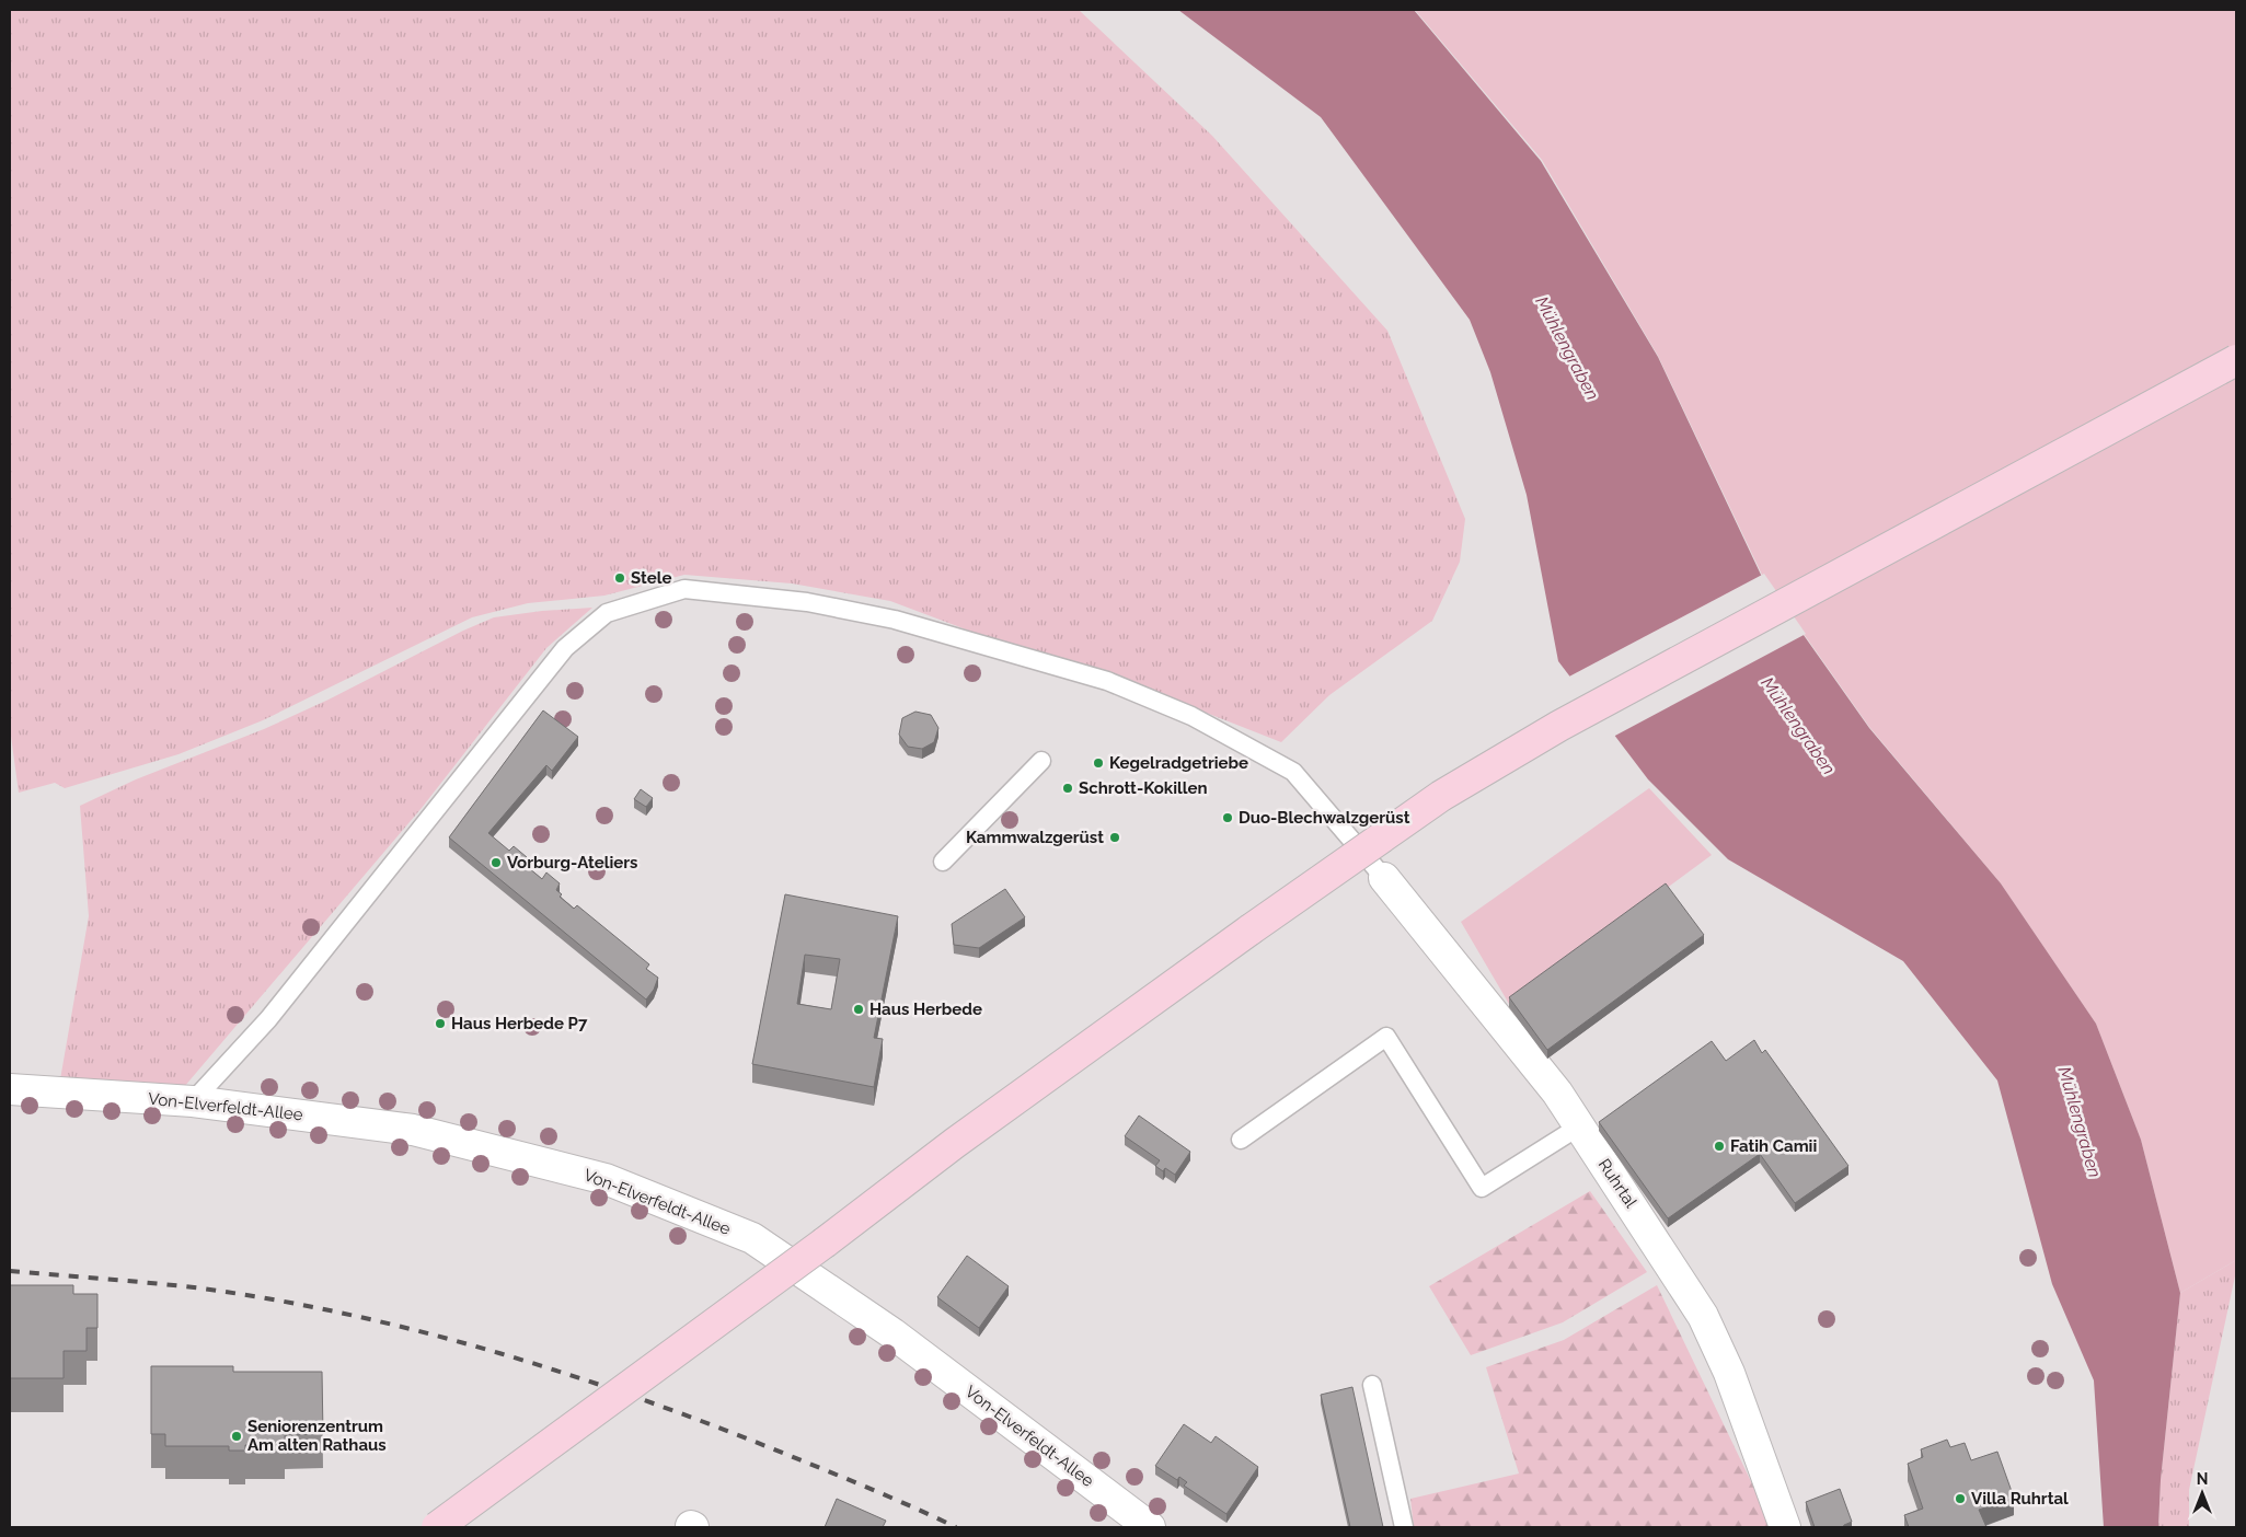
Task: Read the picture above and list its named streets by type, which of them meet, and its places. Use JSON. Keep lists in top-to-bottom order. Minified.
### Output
{"streets":{"street":["Von-Elverfeldt-Allee","Ruhrtal"]},"water":["Mühlengraben"],"places":["Stele","Kegelradgetriebe","Schrott-Kokillen","Duo-Blechwalzgerüst","Kammwalzgerüst","Vorburg-Ateliers","Haus Herbede","Haus Herbede P7","Fatih Camii","Seniorenzentrum Am alten Rathaus","Villa Ruhrtal"],"north":"top"}
